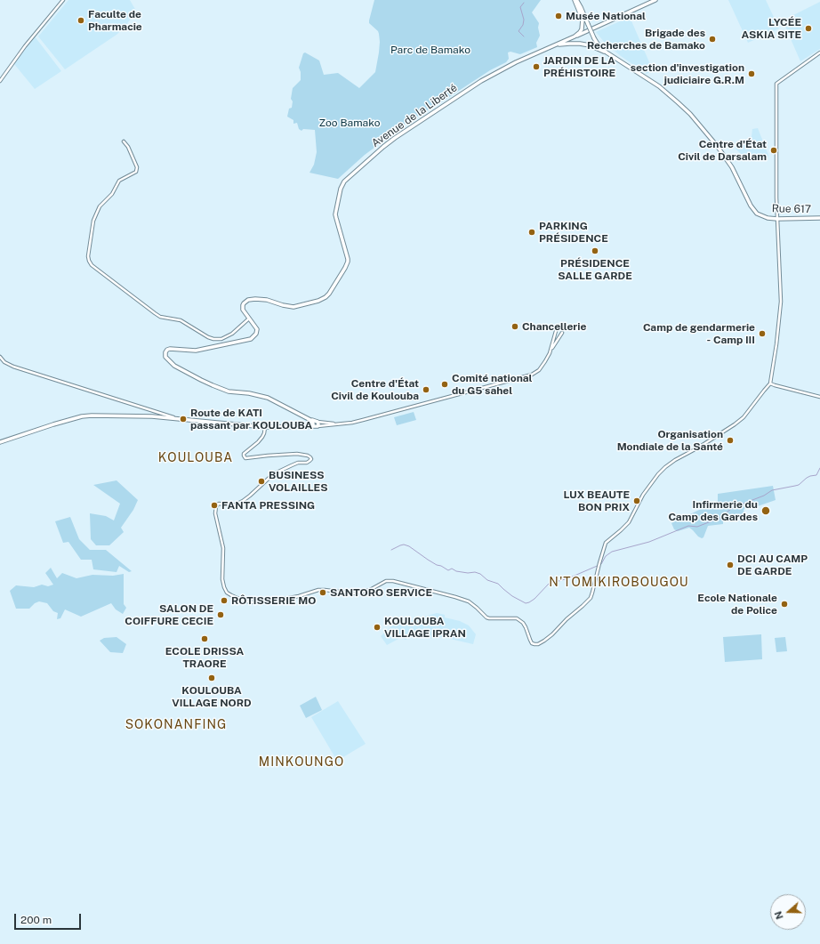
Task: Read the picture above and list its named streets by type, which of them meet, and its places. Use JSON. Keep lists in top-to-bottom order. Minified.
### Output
{"streets":{"main road":["Avenue de la Liberté","Rue 617"]},"districts":["KOULOUBA","N'TOMIKIROBOUGOU","SOKONANFING","MINKOUNGO"],"parks":["Parc de Bamako","Zoo Bamako"],"places":["Musée National","Faculte de Pharmacie","LYCÉE ASKIA SITE","Brigade des Recherches de Bamako","JARDIN DE LA PRÉHISTOIRE","section d'investigation judiciaire G.R.M","Centre d'État Civil de Darsalam","PARKING PRÉSIDENCE","PRÉSIDENCE SALLE GARDE","Chancellerie","Camp de gendarmerie - Camp III","Comité national du G5 sahel","Centre d'État Civil de Koulouba","Route de KATI passant par KOULOUBA","Organisation Mondiale de la Santé","BUSINESS VOLAILLES","LUX BEAUTE BON PRIX","FANTA PRESSING","Infirmerie du Camp des Gardes","DCI AU CAMP DE GARDE","SANTORO SERVICE","RÔTISSERIE MO","Ecole Nationale de Police","SALON DE COIFFURE CECIE","KOULOUBA VILLAGE IPRAN","ECOLE DRISSA TRAORE","KOULOUBA VILLAGE NORD"],"scale_bar":"200 m","north":"left"}
